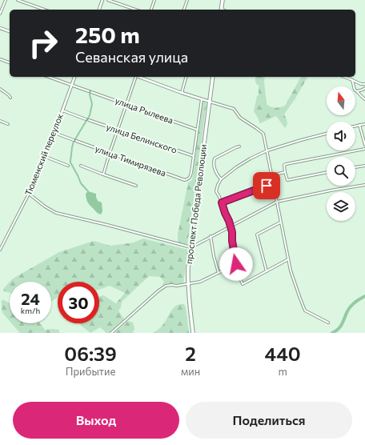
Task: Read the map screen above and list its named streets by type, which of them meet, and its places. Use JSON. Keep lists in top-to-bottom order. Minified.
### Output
{"streets":{"main road":["проспект Победа Революции"],"street":["улица Рылеева","улица Белинского","Тюменский переулок","улица Тимирязева"]},"crossings":[["улица Белинского","улица Тимирязева"]],"north":"top","page":{"turn":["250 m","Севанская улица"],"speed":"24 km/h","limit":"30","eta":["06:39","Прибытие","2","мин","440","m"],"buttons":["Выход","Поделиться"]}}
